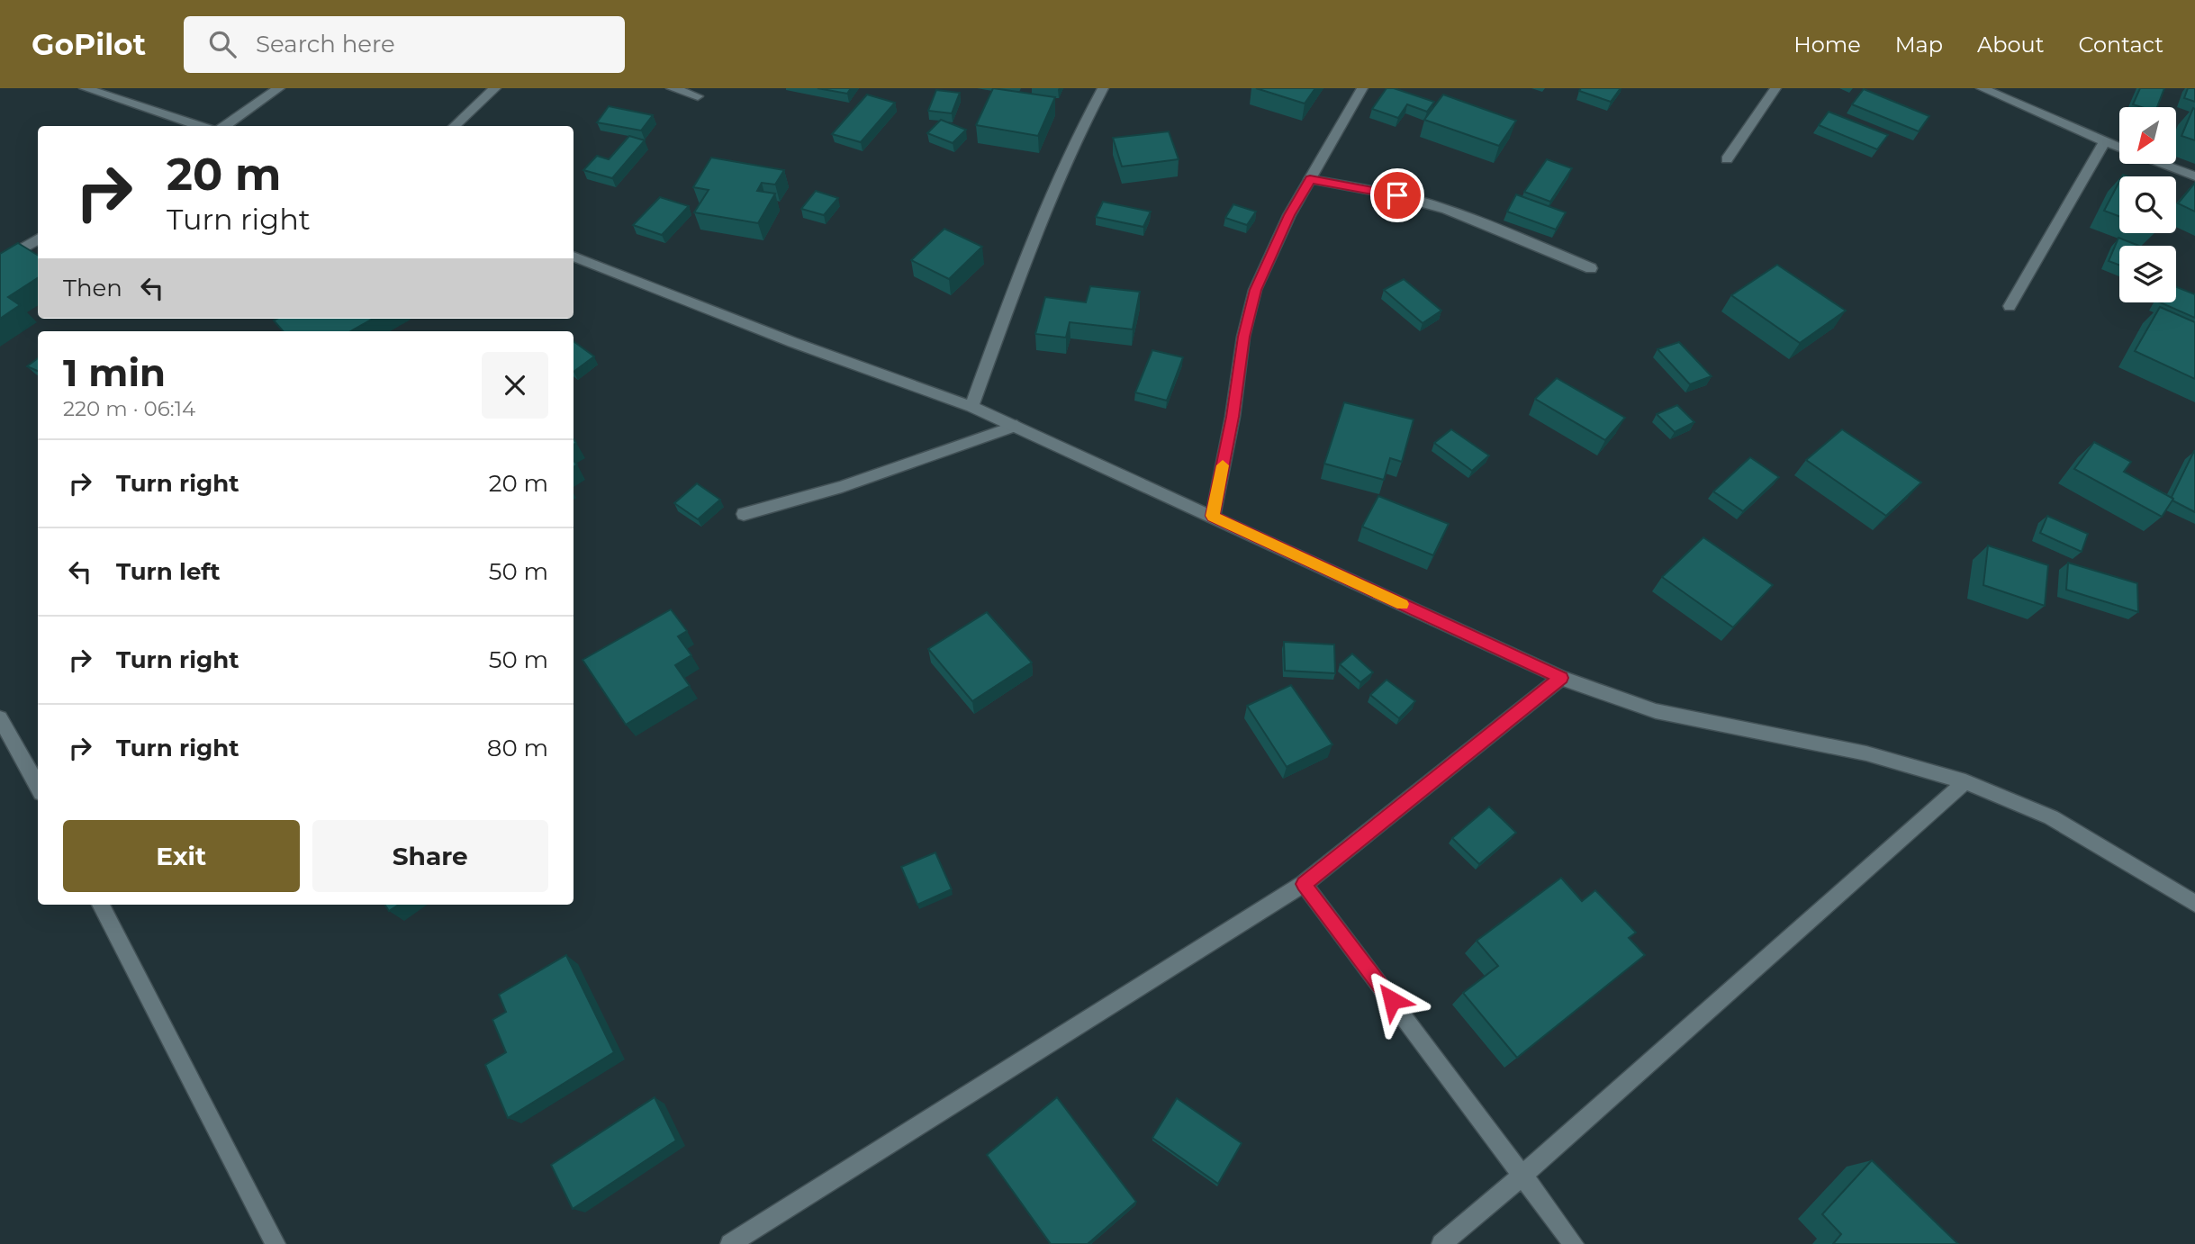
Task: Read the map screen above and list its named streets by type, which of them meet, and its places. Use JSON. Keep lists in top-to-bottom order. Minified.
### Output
{"north":"bottom left","page":{"header":"GoPilot","search":"Search here","nav":["Home","Map","About","Contact"],"turn":["20 m","Turn right"],"then":"Then","heading":["1 min","220 m · 06:14"],"list":[{"name":"Turn right","value":"20 m"},{"name":"Turn left","value":"50 m"},{"name":"Turn right","value":"50 m"},{"name":"Turn right","value":"80 m"}],"buttons":["Exit","Share"]}}
